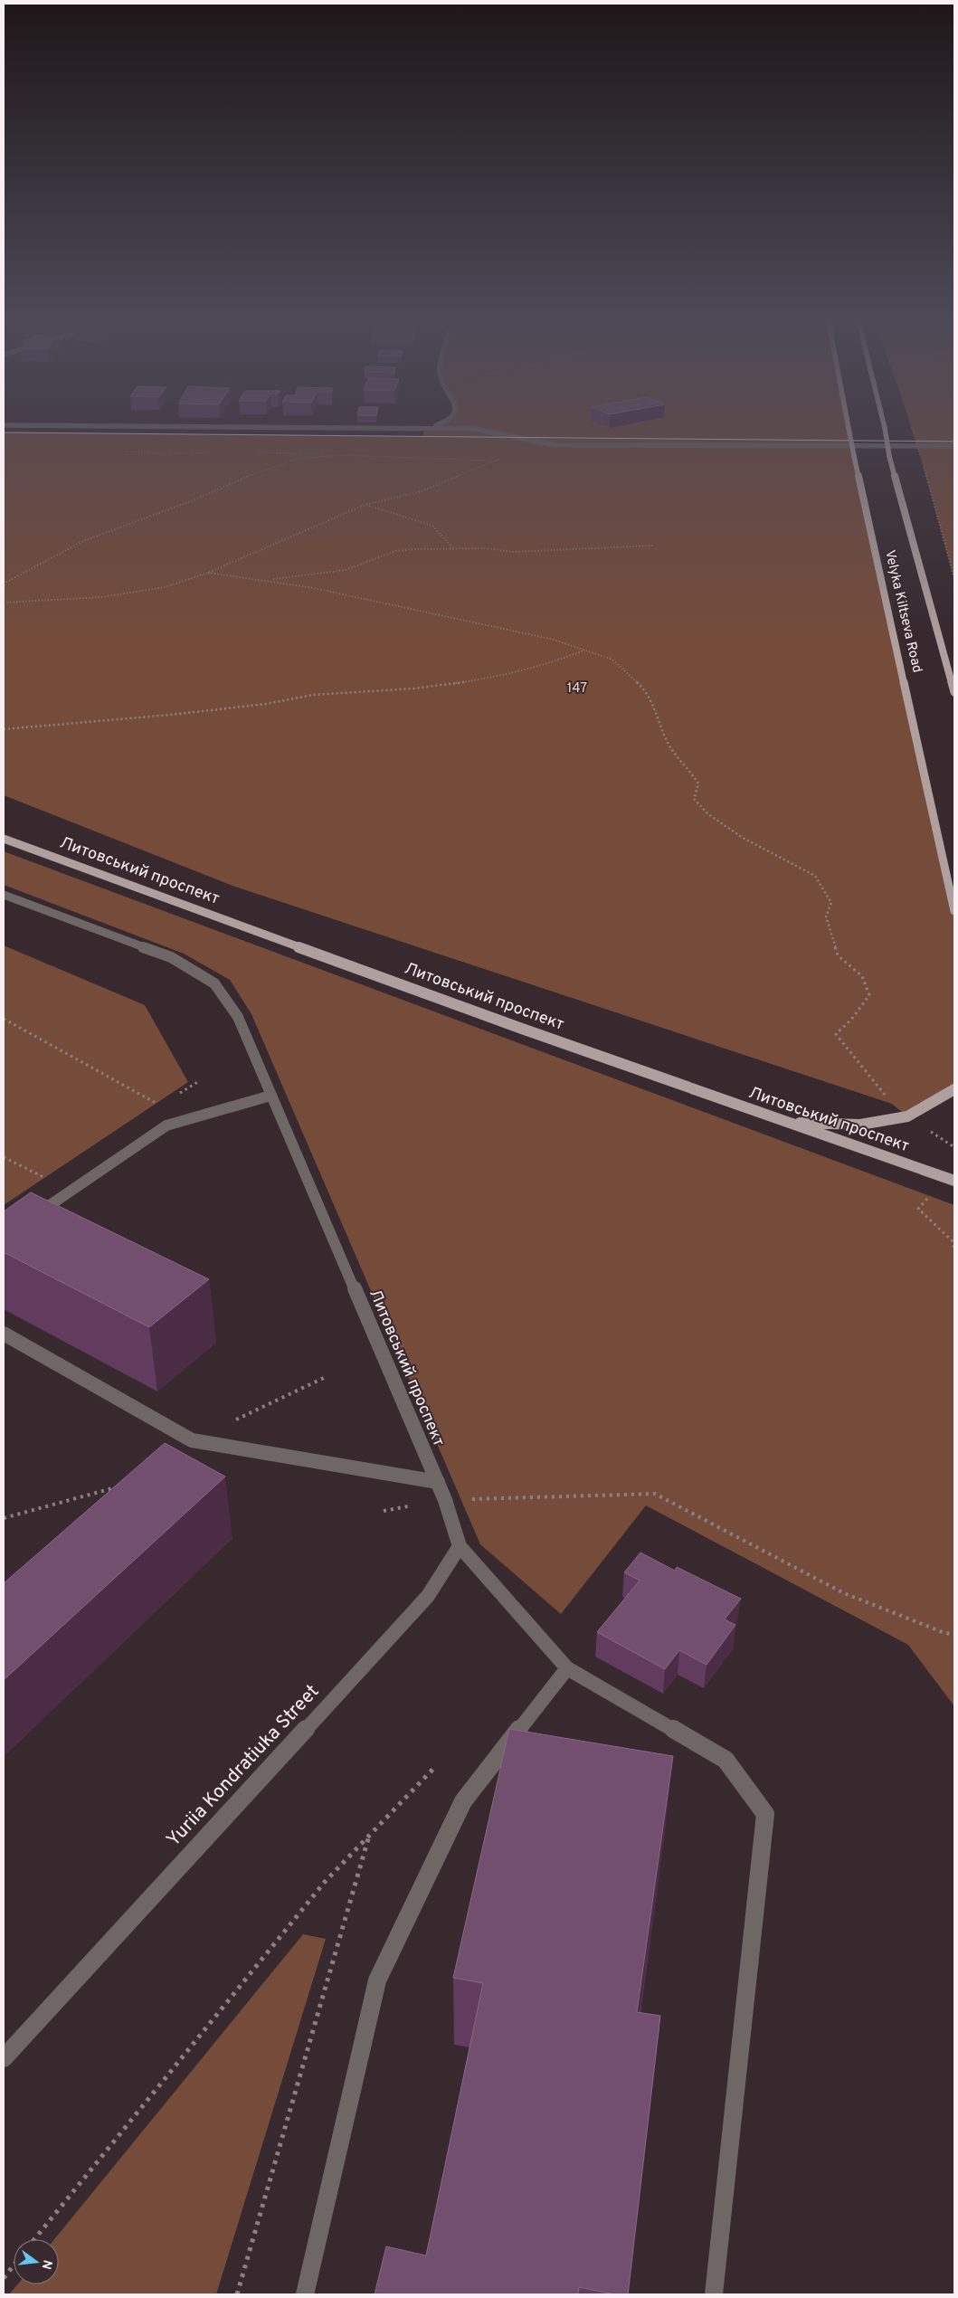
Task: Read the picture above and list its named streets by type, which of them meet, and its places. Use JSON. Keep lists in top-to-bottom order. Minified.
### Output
{"streets":{"main road":["Velyka Kiltseva Road","Литовський проспект"],"street":["Yuriia Kondratiuka Street"]},"parks":["147"],"north":"right"}
